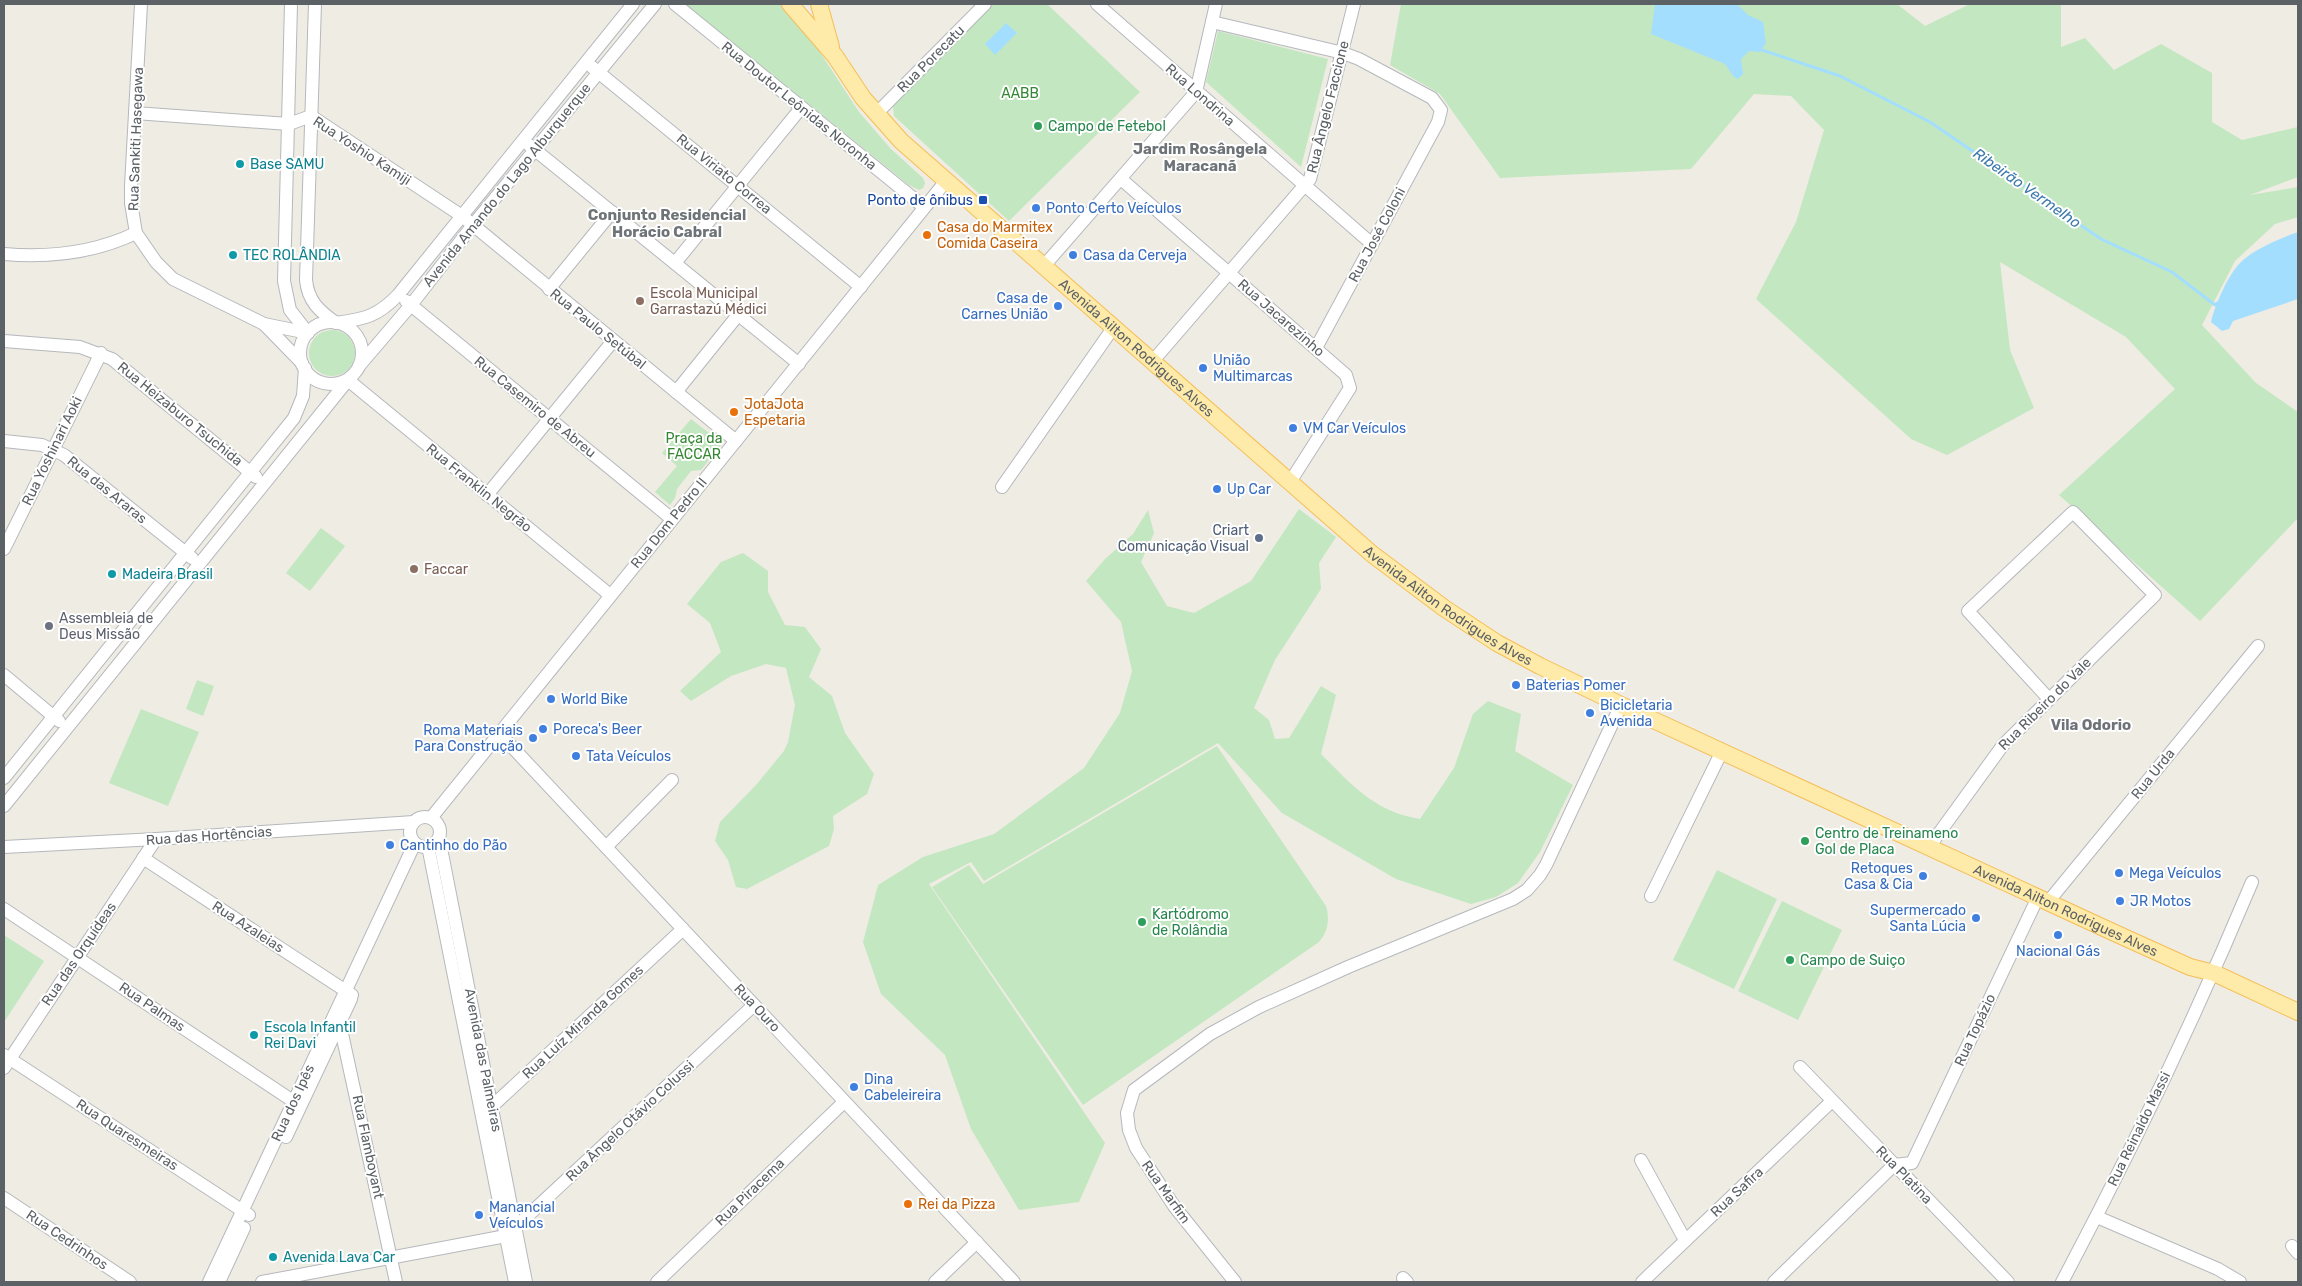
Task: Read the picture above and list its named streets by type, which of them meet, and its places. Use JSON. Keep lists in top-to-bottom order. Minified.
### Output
{"streets":{"main road":["Avenida Ailton Rodrigues Alves"],"street":["Rua Porecatu","Rua Londrina","Rua Doutor Leônidas Noronha","Rua Ângelo Faccione","Rua Sankiti Hasegawa","Rua Yoshio Kamiji","Rua Viriato Correa","Avenida Amando do Lago Alburquerque","Rua José Coloni","Rua Jacarezinho","Rua Paulo Setúbal","Rua Casemiro de Abreu","Rua Heizaburo Tsuchida","Rua Yoshinari Aoki","Rua Franklin Negrão","Rua das Araras","Rua Dom Pedro II","Rua Ribeiro do Vale","Rua Urda","Rua das Hortências","Rua Azaleias","Rua das Orquídeas","Rua Palmas","Rua Ouro","Rua Luíz Miranda Gomes","Rua Topázio","Avenida das Palmeiras","Rua dos Ipês","Rua Ângelo Otávio Colussi","Rua Reinaldo Massi","Rua Quaresmeiras","Rua Flamboyant","Rua Platina","Rua Piracema","Rua Marfim","Rua Safira","Rua Cedrinhos"]},"crossings":[["Rua Porecatu","Avenida Ailton Rodrigues Alves"],["Rua Londrina","Rua Ângelo Faccione"],["Rua Londrina","Rua José Coloni"],["Rua Doutor Leônidas Noronha","Rua Dom Pedro II"],["Rua Ângelo Faccione","Rua José Coloni"],["Rua Ângelo Faccione","Rua Jacarezinho"],["Rua Ângelo Faccione","Avenida Ailton Rodrigues Alves"],["Rua Sankiti Hasegawa","Rua Yoshio Kamiji"],["Rua Sankiti Hasegawa","Avenida Amando do Lago Alburquerque"],["Rua Sankiti Hasegawa","Rua Franklin Negrão"],["Rua Yoshio Kamiji","Avenida Amando do Lago Alburquerque"],["Rua Yoshio Kamiji","Rua Paulo Setúbal"],["Rua Viriato Correa","Avenida Amando do Lago Alburquerque"],["Rua Viriato Correa","Rua Dom Pedro II"],["Avenida Amando do Lago Alburquerque","Rua Paulo Setúbal"],["Avenida Amando do Lago Alburquerque","Rua Casemiro de Abreu"],["Avenida Amando do Lago Alburquerque","Rua Franklin Negrão"],["Rua José Coloni","Rua Jacarezinho"],["Rua Jacarezinho","Avenida Ailton Rodrigues Alves"],["Rua Paulo Setúbal","Rua Dom Pedro II"],["Avenida Ailton Rodrigues Alves","Rua Dom Pedro II"],["Avenida Ailton Rodrigues Alves","Rua Ribeiro do Vale"],["Avenida Ailton Rodrigues Alves","Rua Urda"],["Avenida Ailton Rodrigues Alves","Rua Topázio"],["Avenida Ailton Rodrigues Alves","Rua Reinaldo Massi"],["Avenida Ailton Rodrigues Alves","Rua Marfim"],["Rua Casemiro de Abreu","Rua Dom Pedro II"],["Rua Heizaburo Tsuchida","Rua Yoshinari Aoki"],["Rua Yoshinari Aoki","Rua das Araras"],["Rua Franklin Negrão","Rua Dom Pedro II"],["Rua Dom Pedro II","Rua das Hortências"],["Rua Dom Pedro II","Rua Ouro"],["Rua Dom Pedro II","Avenida das Palmeiras"],["Rua Dom Pedro II","Rua dos Ipês"],["Rua Urda","Rua Topázio"],["Rua das Hortências","Rua das Orquídeas"],["Rua das Hortências","Avenida das Palmeiras"],["Rua das Hortências","Rua dos Ipês"],["Rua Azaleias","Rua das Orquídeas"],["Rua Azaleias","Rua dos Ipês"],["Rua das Orquídeas","Rua Palmas"],["Rua das Orquídeas","Rua Quaresmeiras"],["Rua Palmas","Rua dos Ipês"],["Rua Ouro","Rua Luíz Miranda Gomes"],["Rua Ouro","Rua Ângelo Otávio Colussi"],["Rua Ouro","Rua Piracema"],["Rua Luíz Miranda Gomes","Avenida das Palmeiras"],["Rua Topázio","Rua Platina"],["Avenida das Palmeiras","Rua dos Ipês"],["Avenida das Palmeiras","Rua Ângelo Otávio Colussi"],["Rua dos Ipês","Rua Quaresmeiras"],["Rua dos Ipês","Rua Flamboyant"],["Rua Platina","Rua Safira"]],"districts":["Jardim Rosângela Maracanã","Conjunto Residencial Horácio Cabral","Vila Odorio"],"water":["Ribeirão Vermelho"],"parks":["AABB","Praça da FACCAR"],"places":{"other":["Campo de Fetebol","Base SAMU","Ponto Certo Veículos","Casa do Marmitex Comida Caseira","TEC ROLÂNDIA","Casa da Cerveja","Escola Municipal Garrastazú Médici","Casa de Carnes União","União Multimarcas","JotaJota Espetaria","VM Car Veículos","Up Car","Criart Comunicação Visual","Faccar","Madeira Brasil","Assembleia de Deus Missão","Baterias Pomer","World Bike","Bicicletaria Avenida","Poreca's Beer","Roma Materiais Para Construção","Tata Veículos","Centro de Treinameno Gol de Placa","Cantinho do Pão","Mega Veículos","Retoques Casa & Cia","JR Motos","Supermercado Santa Lúcia","Kartódromo de Rolândia","Nacional Gás","Campo de Suiço","Escola Infantil Rei Davi","Dina Cabeleireira","Rei da Pizza","Manancial Veículos","Avenida Lava Car"],"transit":["Ponto de ônibus"]}}
